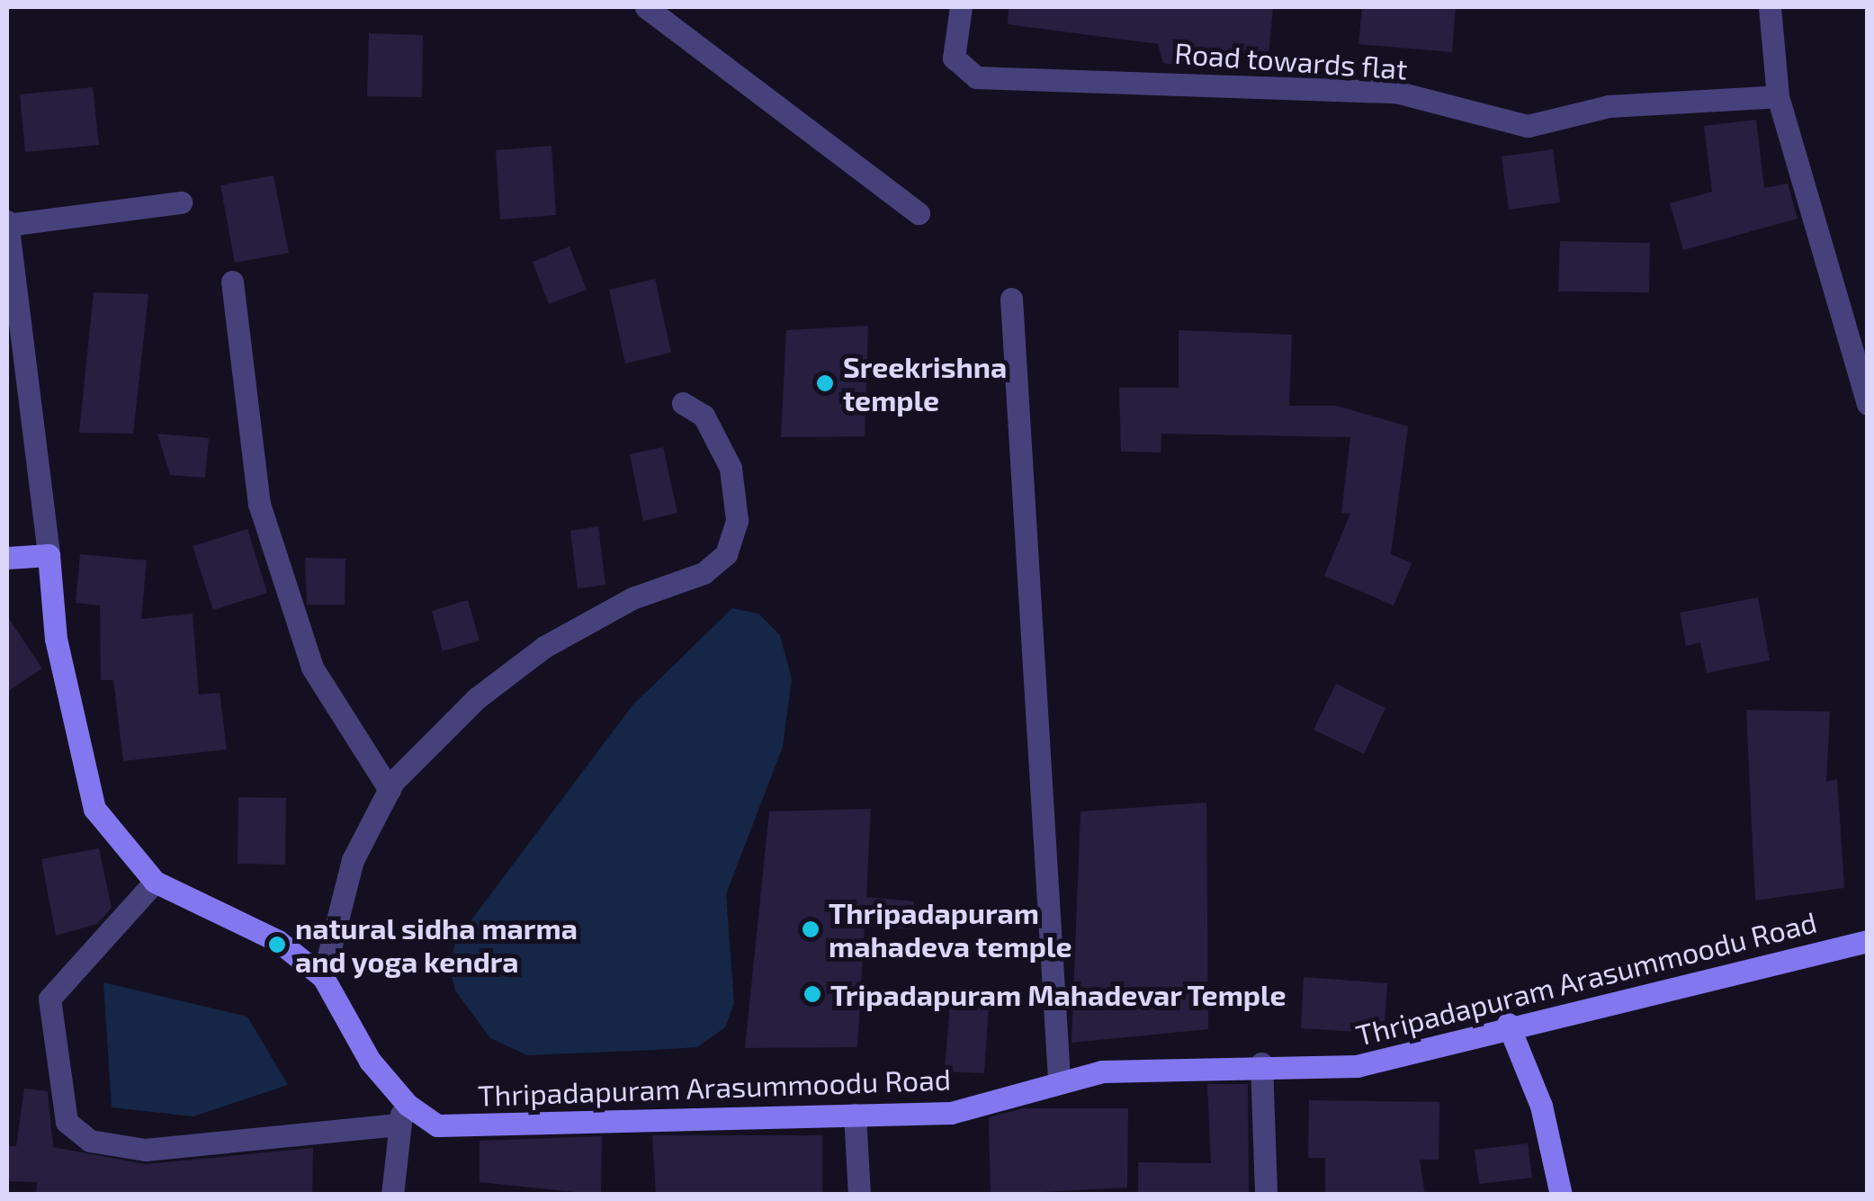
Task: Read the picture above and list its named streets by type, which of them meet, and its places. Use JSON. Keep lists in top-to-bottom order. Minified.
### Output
{"streets":{"main road":["Thripadapuram Arasummoodu Road"],"street":["Road towards flat"]},"places":["Sreekrishna temple","Thripadapuram mahadeva temple","natural sidha marma and yoga kendra","Tripadapuram Mahadevar Temple"]}
